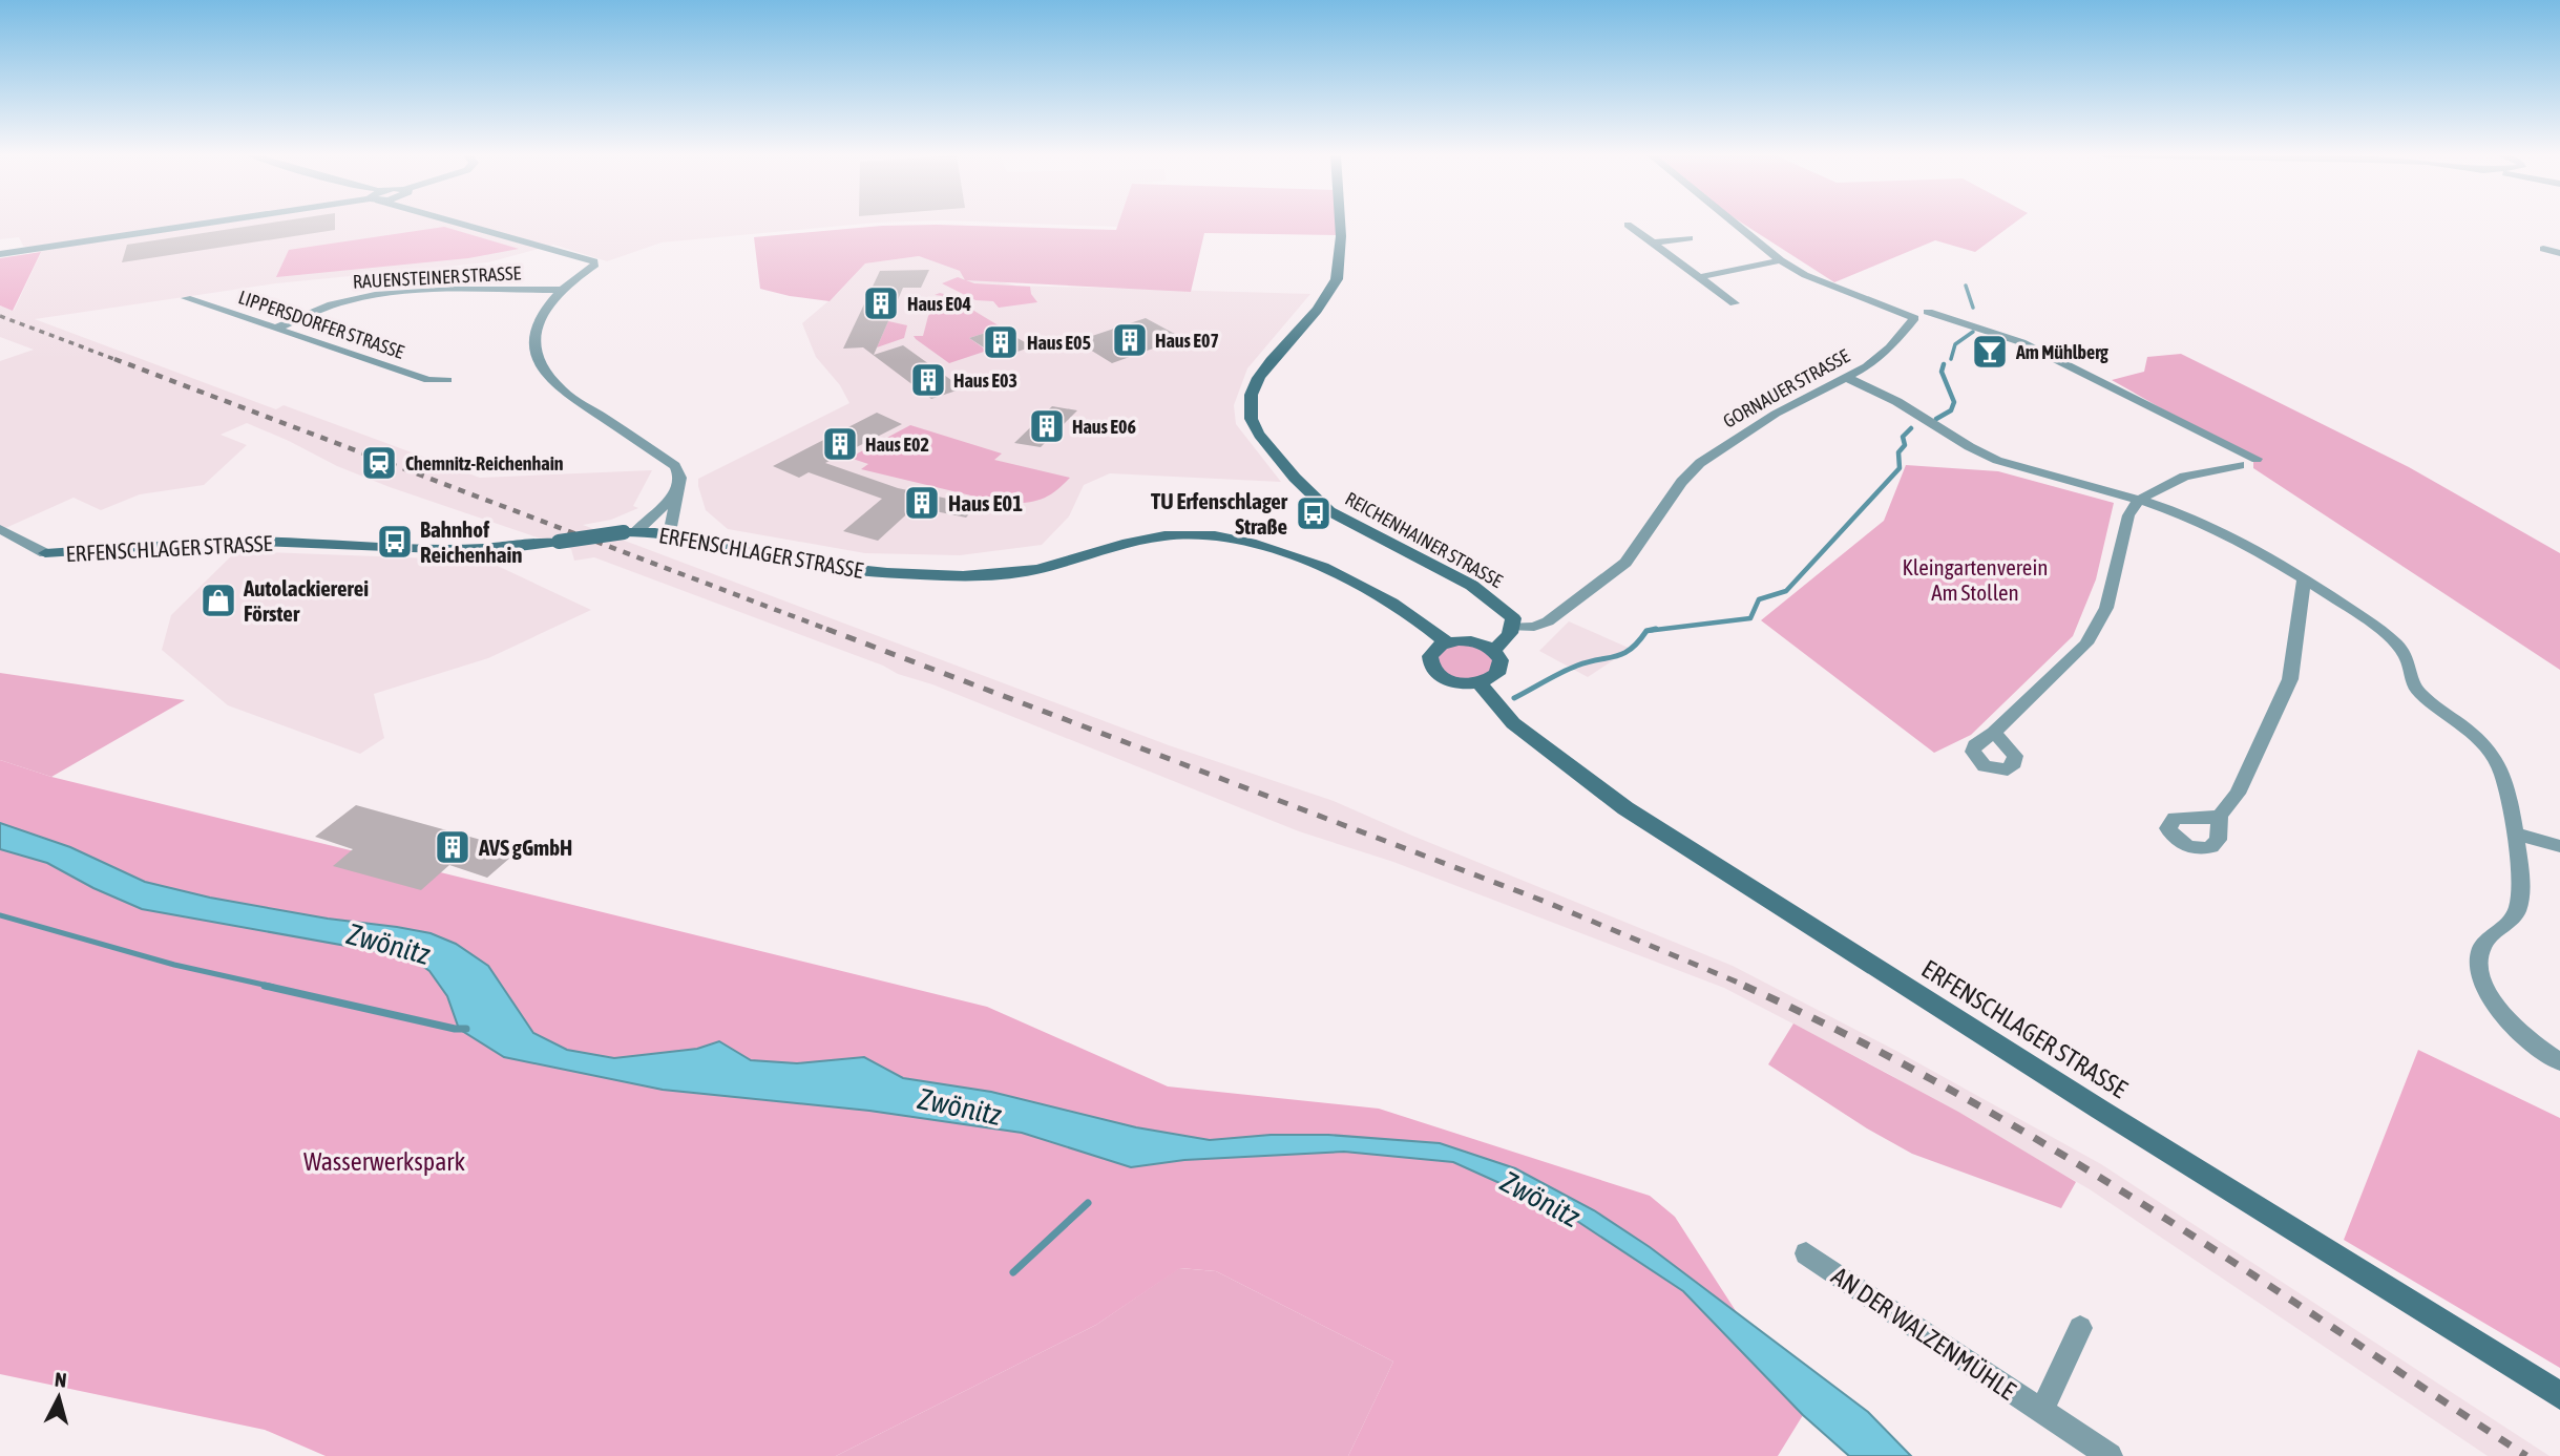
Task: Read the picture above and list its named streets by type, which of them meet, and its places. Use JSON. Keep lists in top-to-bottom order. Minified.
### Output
{"streets":{"main road":["REICHENHAINER STRASSE","ERFENSCHLAGER STRASSE"],"street":["RAUENSTEINER STRASSE","LIPPERSDORFER STRASSE","GORNAUER STRASSE","AN DER WALZENMÜHLE"]},"crossings":[["RAUENSTEINER STRASSE","LIPPERSDORFER STRASSE"],["GORNAUER STRASSE","REICHENHAINER STRASSE"]],"water":["Zwönitz"],"parks":["Kleingartenverein Am Stollen","Wasserwerkspark"],"places":{"building":["Haus E04","Haus E07","Haus E05","Haus E03","Haus E06","Haus E02","Haus E01","AVS gGmbH"],"bar":["Am Mühlberg"],"station":["Chemnitz-Reichenhain"],"bus stop":["TU Erfenschlager Straße","Bahnhof Reichenhain"],"shop":["Autolackiererei Förster"]},"north":"top"}
